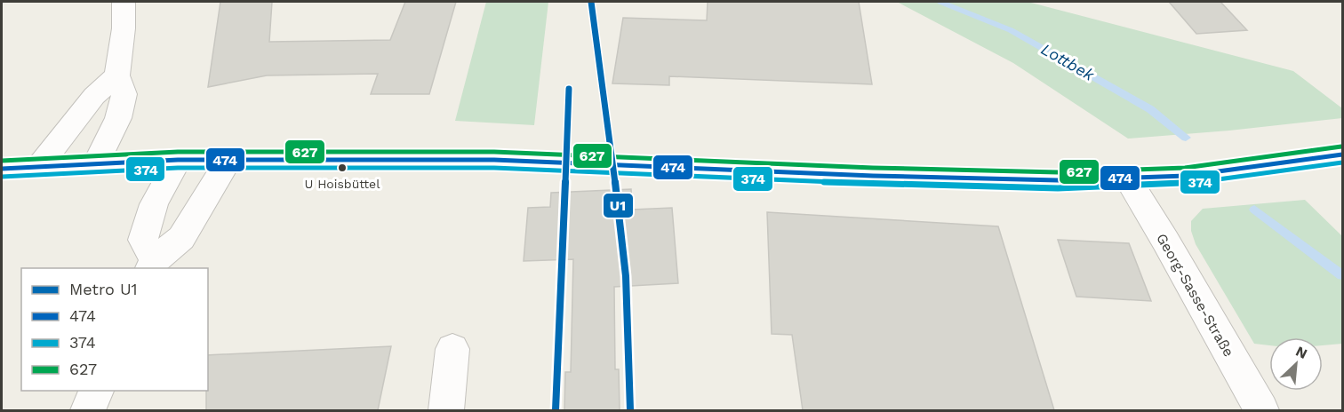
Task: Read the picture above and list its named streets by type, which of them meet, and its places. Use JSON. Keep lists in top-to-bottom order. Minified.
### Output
{"streets":{"street":["Georg-Sasse-Straße"]},"water":["Lottbek"],"places":["U Hoisbüttel"],"lines":["metro line U1","transit line 627","transit line 474","transit line 374"],"legend":["Metro U1","474","374","627"],"north":"top right"}
